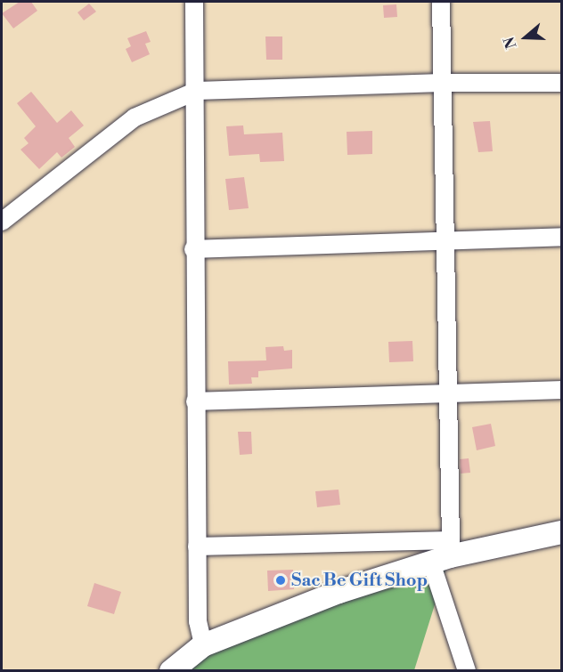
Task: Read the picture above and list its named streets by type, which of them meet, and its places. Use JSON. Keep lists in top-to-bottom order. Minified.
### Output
{"places":["Sac Be Gift Shop"],"north":"left"}
